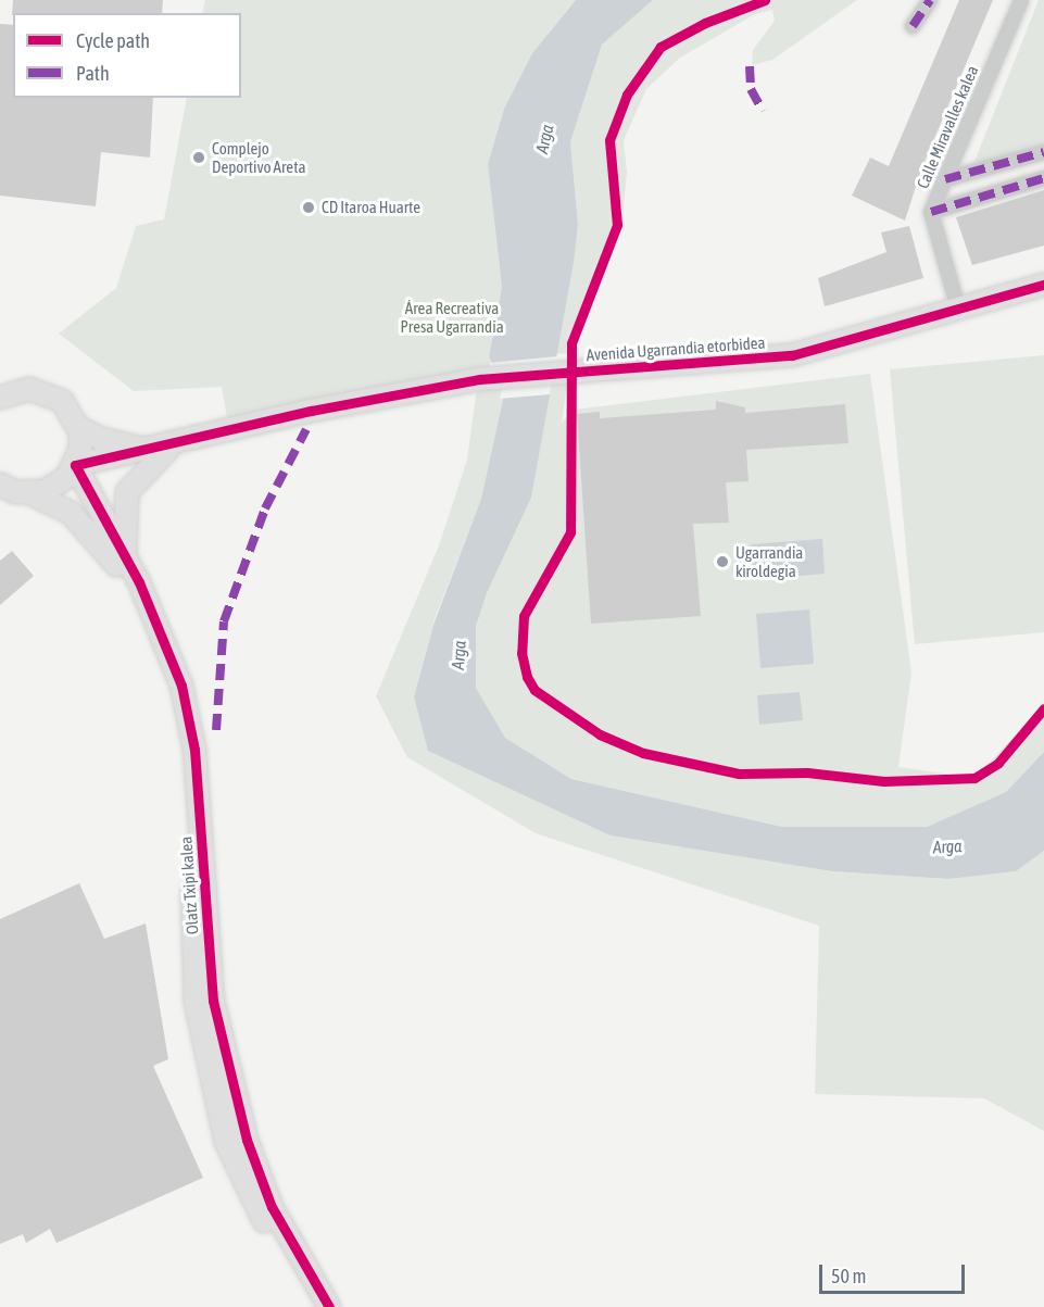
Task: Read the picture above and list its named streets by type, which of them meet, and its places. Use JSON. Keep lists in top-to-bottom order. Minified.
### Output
{"streets":{"street":["Calle Miravalles kalea","Avenida Ugarrandia etorbidea","Olatz Txipi kalea"]},"crossings":[["Calle Miravalles kalea","Avenida Ugarrandia etorbidea"],["Avenida Ugarrandia etorbidea","Olatz Txipi kalea"]],"water":["Arga"],"parks":["Área Recreativa Presa Ugarrandia"],"places":["Complejo Deportivo Areta","CD Itaroa Huarte","Ugarrandia kiroldegia"],"legend":["Cycle path","Path"],"scale_bar":"50 m"}
